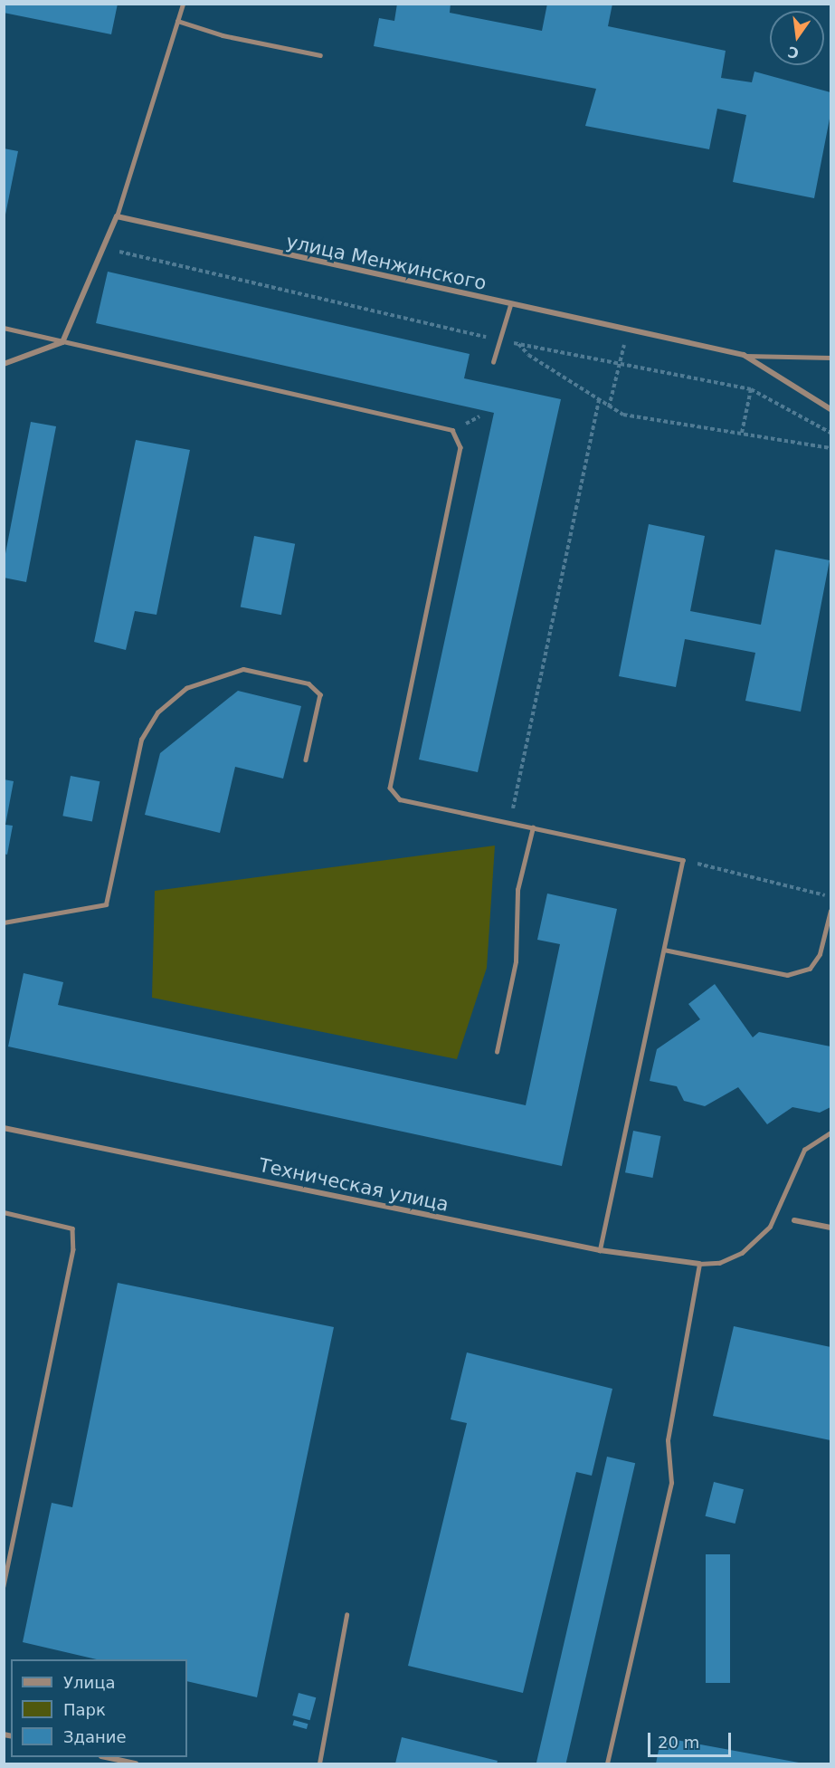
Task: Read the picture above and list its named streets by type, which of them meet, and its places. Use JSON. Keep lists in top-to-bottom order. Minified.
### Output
{"streets":{"street":["улица Менжинского","Техническая улица"]},"legend":["Улица","Парк","Здание"],"scale_bar":"20 m","north":"bottom"}
